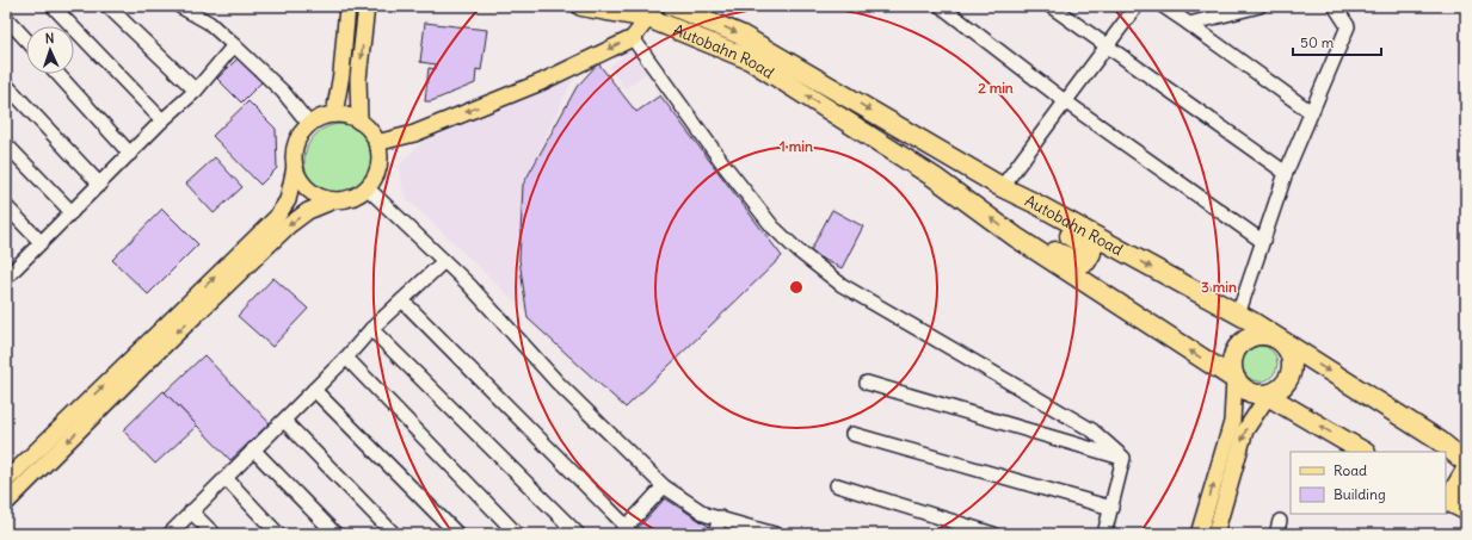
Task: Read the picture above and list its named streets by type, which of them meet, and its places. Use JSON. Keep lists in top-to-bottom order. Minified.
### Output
{"streets":{"highway":["Autobahn Road"]},"legend":["Road","Building"],"scale_bar":"50 m","north":"top","rings":["2 min","1 min","3 min"]}
